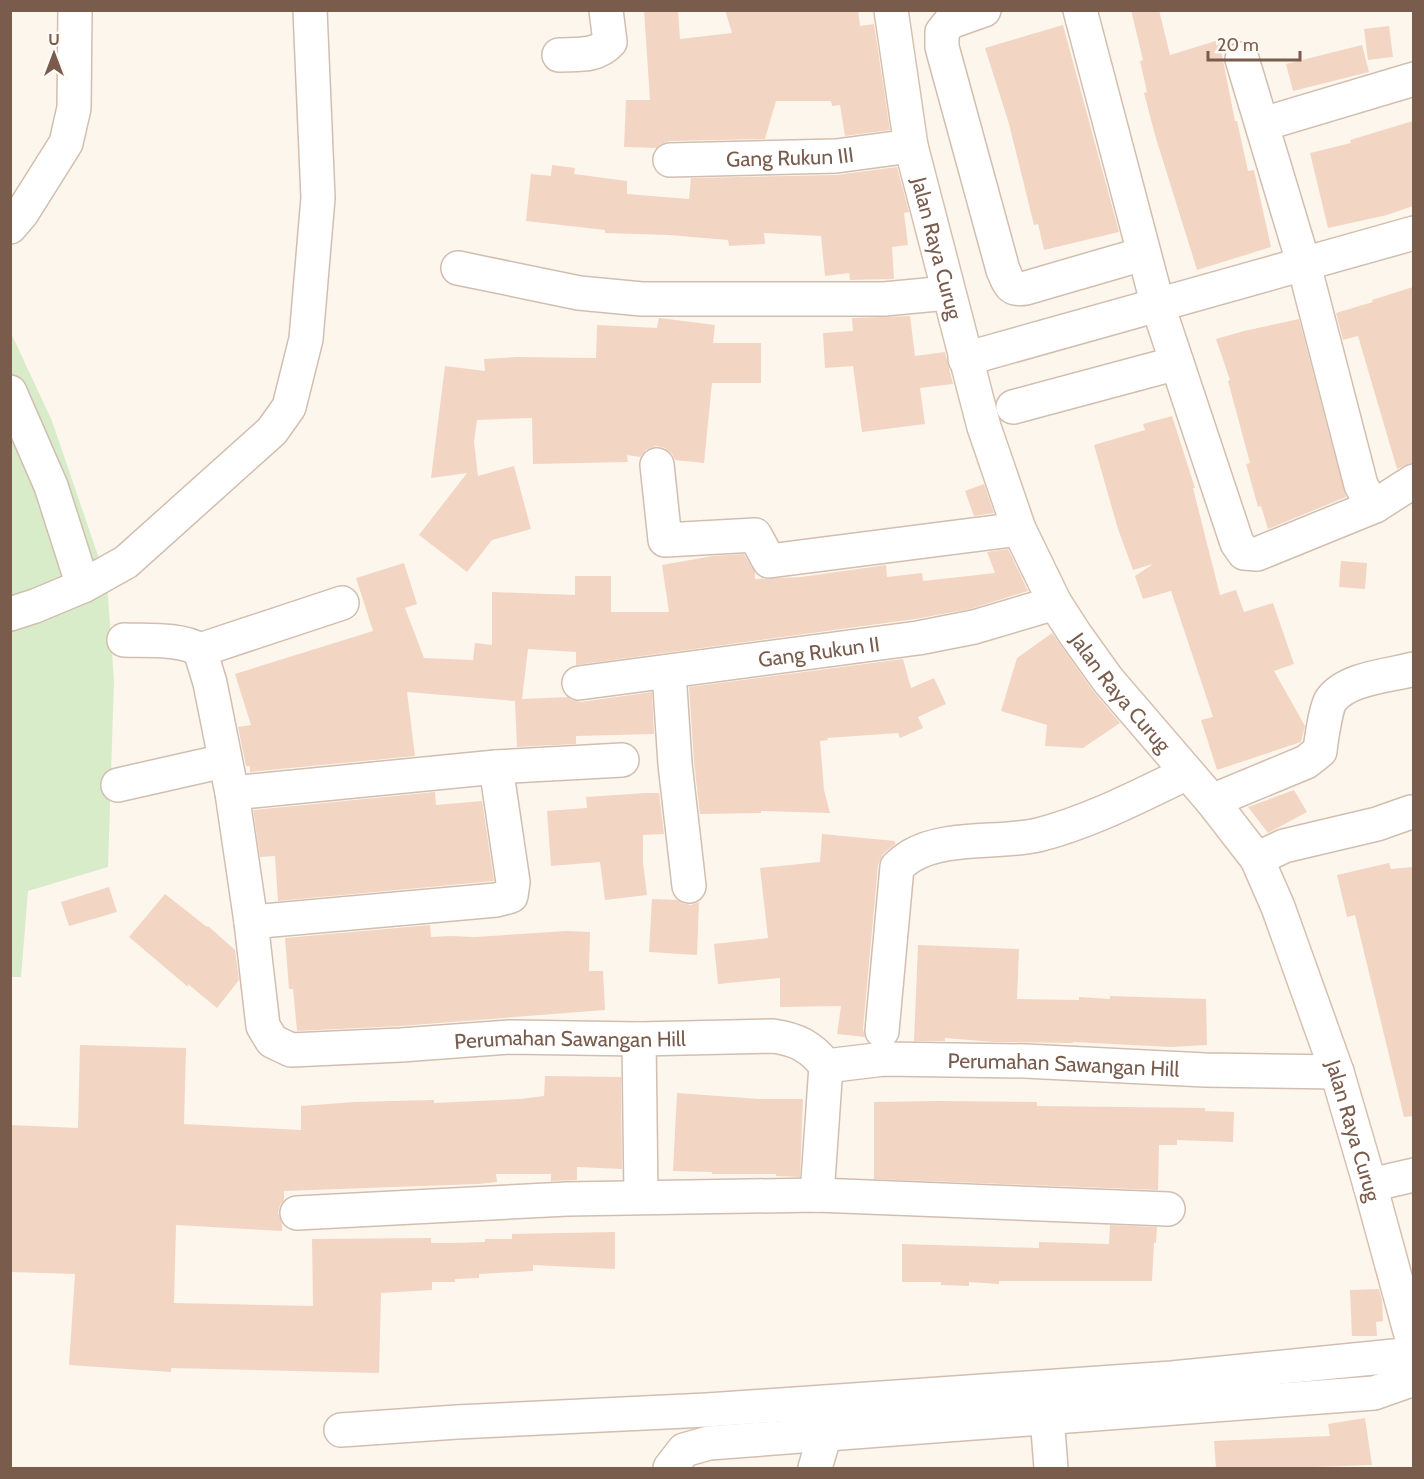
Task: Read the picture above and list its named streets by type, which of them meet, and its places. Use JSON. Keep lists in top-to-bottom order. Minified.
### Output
{"streets":{"street":["Gang Rukun III","Jalan Raya Curug","Gang Rukun II","Perumahan Sawangan Hill"]},"crossings":[["Gang Rukun III","Jalan Raya Curug"],["Jalan Raya Curug","Gang Rukun II"],["Jalan Raya Curug","Perumahan Sawangan Hill"]],"scale_bar":"20 m","north":"top"}
